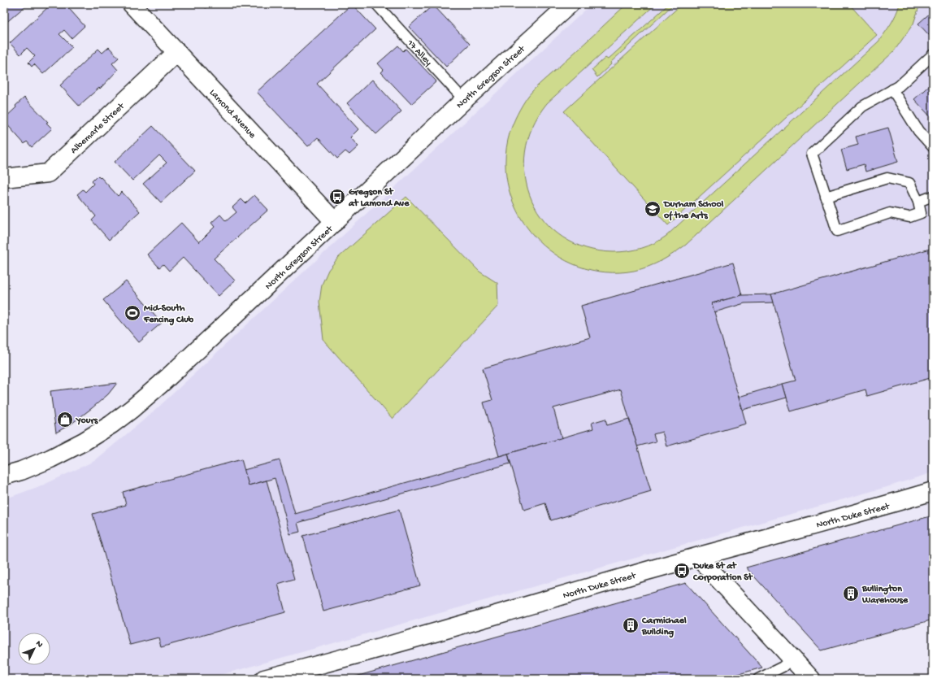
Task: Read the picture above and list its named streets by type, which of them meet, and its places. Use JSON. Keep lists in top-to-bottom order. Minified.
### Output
{"streets":{"main road":["North Gregson Street","Lamond Avenue","Albemarle Street","North Duke Street"],"lane":["17 Alley"]},"crossings":[["17 Alley","North Gregson Street"],["North Gregson Street","Lamond Avenue"],["Lamond Avenue","Albemarle Street"]],"places":{"bus stop":["Gregson St at Lamond Ave","Duke St at Corporation St"],"school or university":["Durham School of the Arts"],"sports":["Mid-South Fencing Club"],"shop":["Yours"],"building":["Bullington Warehouse","Carmichael Building"]},"north":"top right"}
